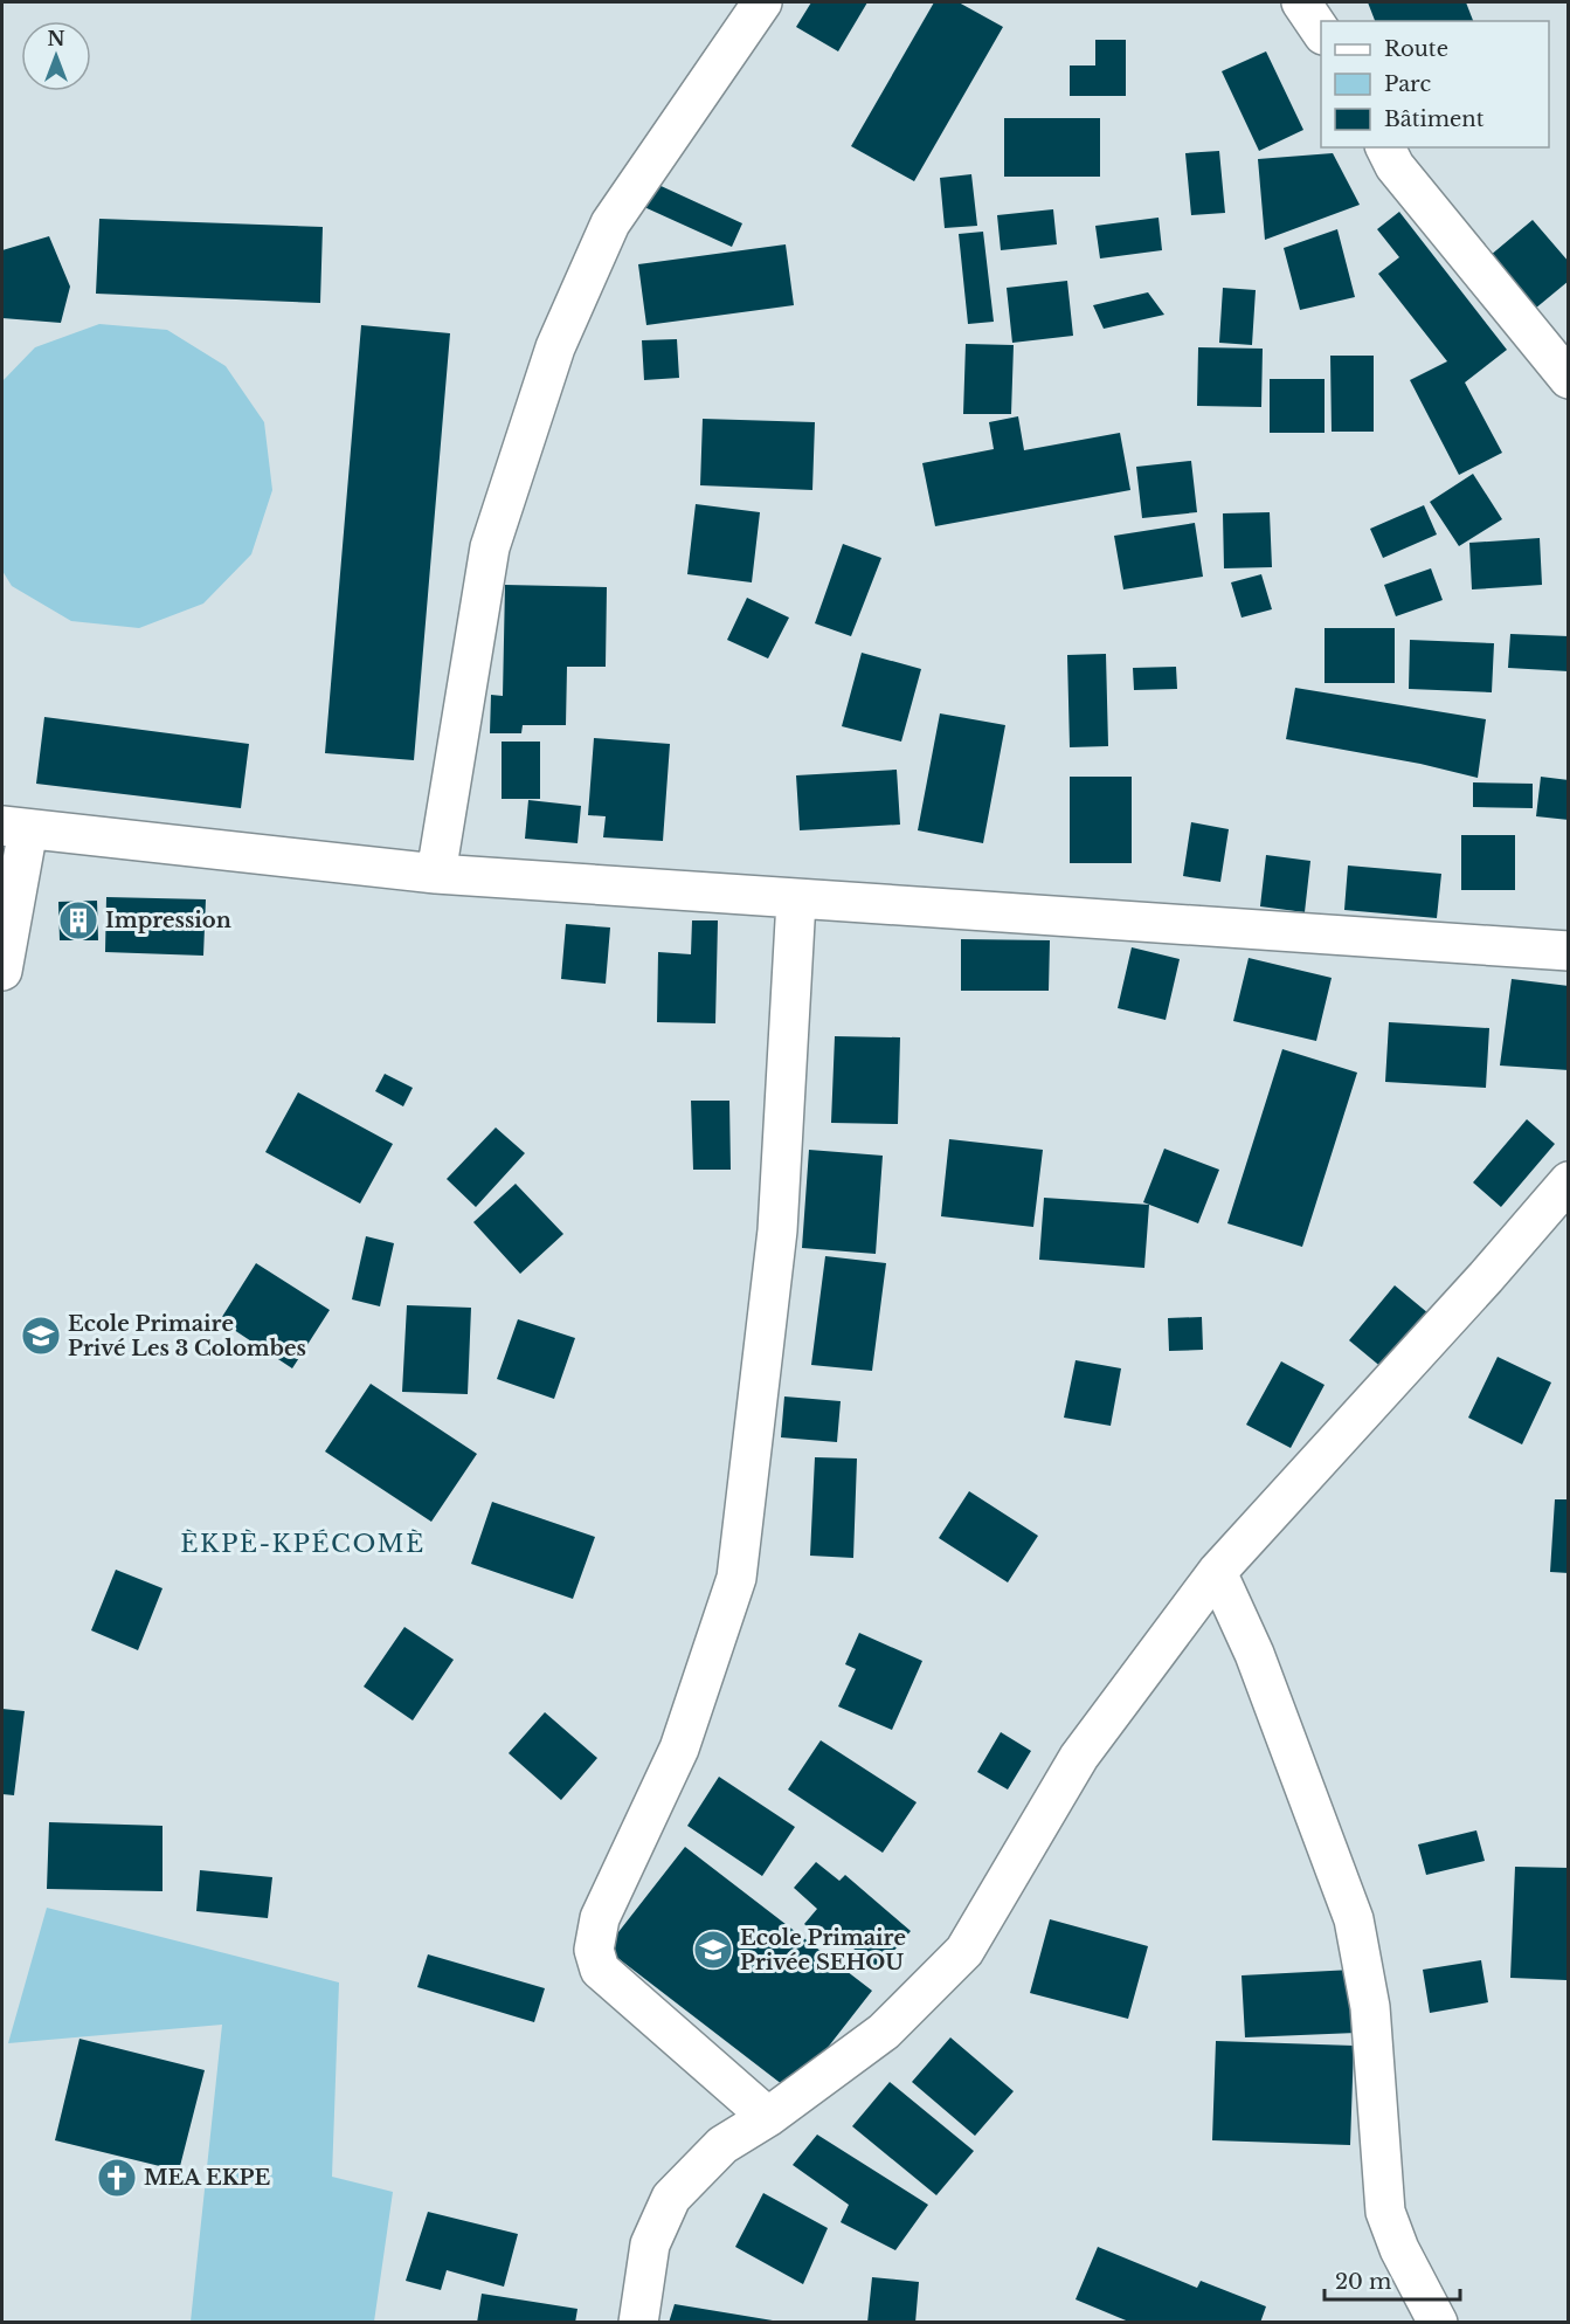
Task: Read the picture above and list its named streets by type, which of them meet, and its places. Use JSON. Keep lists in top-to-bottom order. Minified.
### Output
{"districts":["ÈKPÈ-KPÉCOMÈ"],"places":{"building":["Impression"],"school or university":["Ecole Primaire Privé Les 3 Colombes","Ecole Primaire Privée SEHOU"],"church":["MEA EKPE"]},"legend":["Route","Parc","Bâtiment"],"scale_bar":"20 m","north":"top"}
